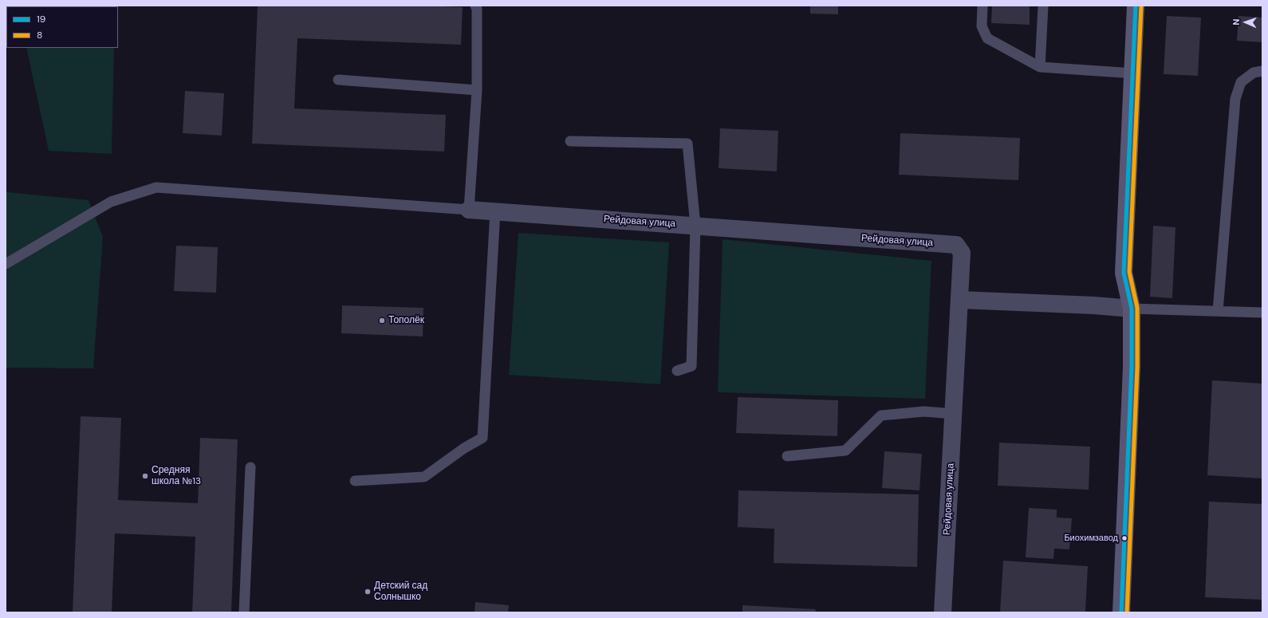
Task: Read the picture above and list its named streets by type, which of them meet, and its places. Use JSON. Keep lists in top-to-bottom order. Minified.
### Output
{"streets":{"street":["Рейдовая улица"]},"places":["Тополёк","Средняя школа №13","Биохимзавод","Детский сад Солнышко"],"lines":["transit line 19","transit line 8"],"legend":["19","8"],"north":"left"}
